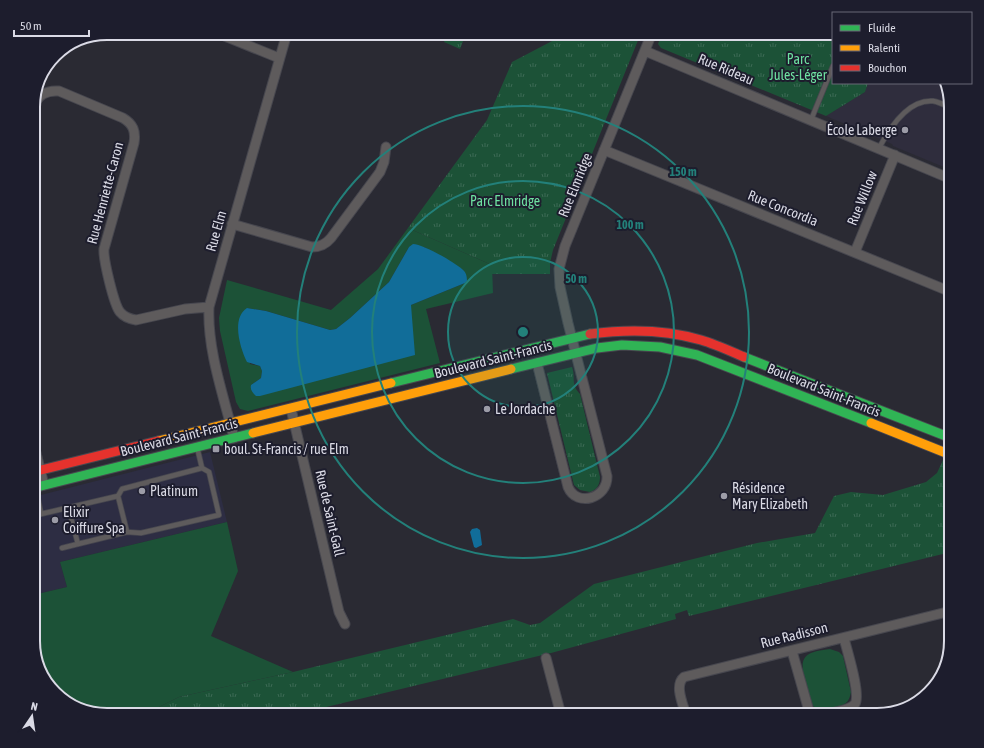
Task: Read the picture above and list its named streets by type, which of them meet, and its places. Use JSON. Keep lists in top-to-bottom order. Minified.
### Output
{"streets":{"street":["Rue Rideau","Rue Elmridge","Rue Henriette-Caron","Rue Willow","Rue Concordia","Rue Elm","Boulevard Saint-Francis","Rue de Saint-Gall","Rue Radisson"]},"crossings":[["Rue Rideau","Rue Elmridge"],["Rue Rideau","Rue Willow"],["Rue Elmridge","Rue Concordia"],["Rue Elmridge","Boulevard Saint-Francis"],["Rue Henriette-Caron","Rue Elm"],["Rue Willow","Rue Concordia"],["Rue Elm","Boulevard Saint-Francis"],["Boulevard Saint-Francis","Rue de Saint-Gall"]],"parks":["Parc Jules-Léger","Parc Elmridge"],"places":{"other":["École Laberge","Le Jordache","Platinum","Résidence Mary Elizabeth","Elixir Coiffure Spa"],"transit":["boul. St-Francis / rue Elm"]},"legend":["Fluide","Ralenti","Bouchon"],"scale_bar":"50 m","north":"top","rings":["150 m","100 m","50 m"]}
